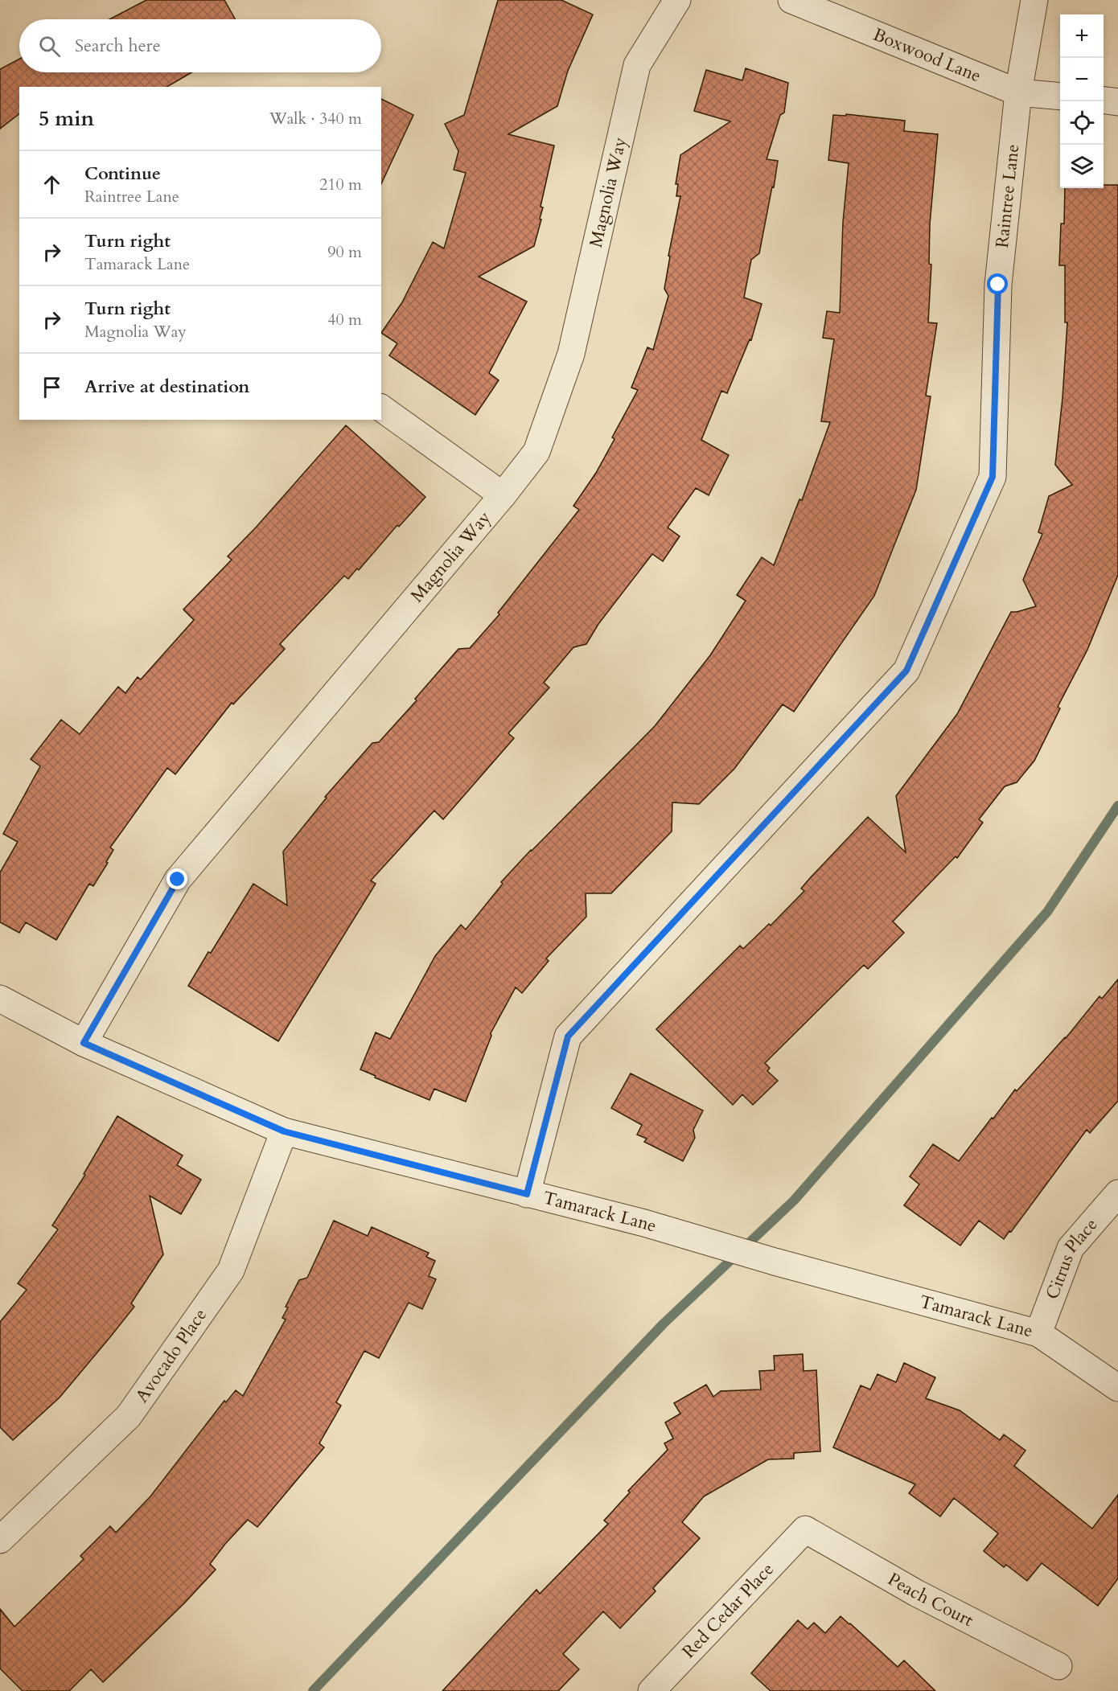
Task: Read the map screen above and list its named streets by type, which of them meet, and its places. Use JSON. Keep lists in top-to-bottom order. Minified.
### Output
{"streets":{"street":["Boxwood Lane","Magnolia Way","Raintree Lane","Tamarack Lane","Citrus Place","Avocado Place","Peach Court","Red Cedar Place"]},"crossings":[["Boxwood Lane","Raintree Lane"],["Magnolia Way","Tamarack Lane"],["Raintree Lane","Tamarack Lane"],["Tamarack Lane","Citrus Place"],["Tamarack Lane","Avocado Place"],["Peach Court","Red Cedar Place"]],"page":{"map_buttons":["+","−"],"search":"Search here","heading":["5 min","Walk · 340 m"],"list":[["Continue","Raintree Lane","210 m"],["Turn right","Tamarack Lane","90 m"],["Turn right","Magnolia Way","40 m"],"Arrive at destination"]}}
